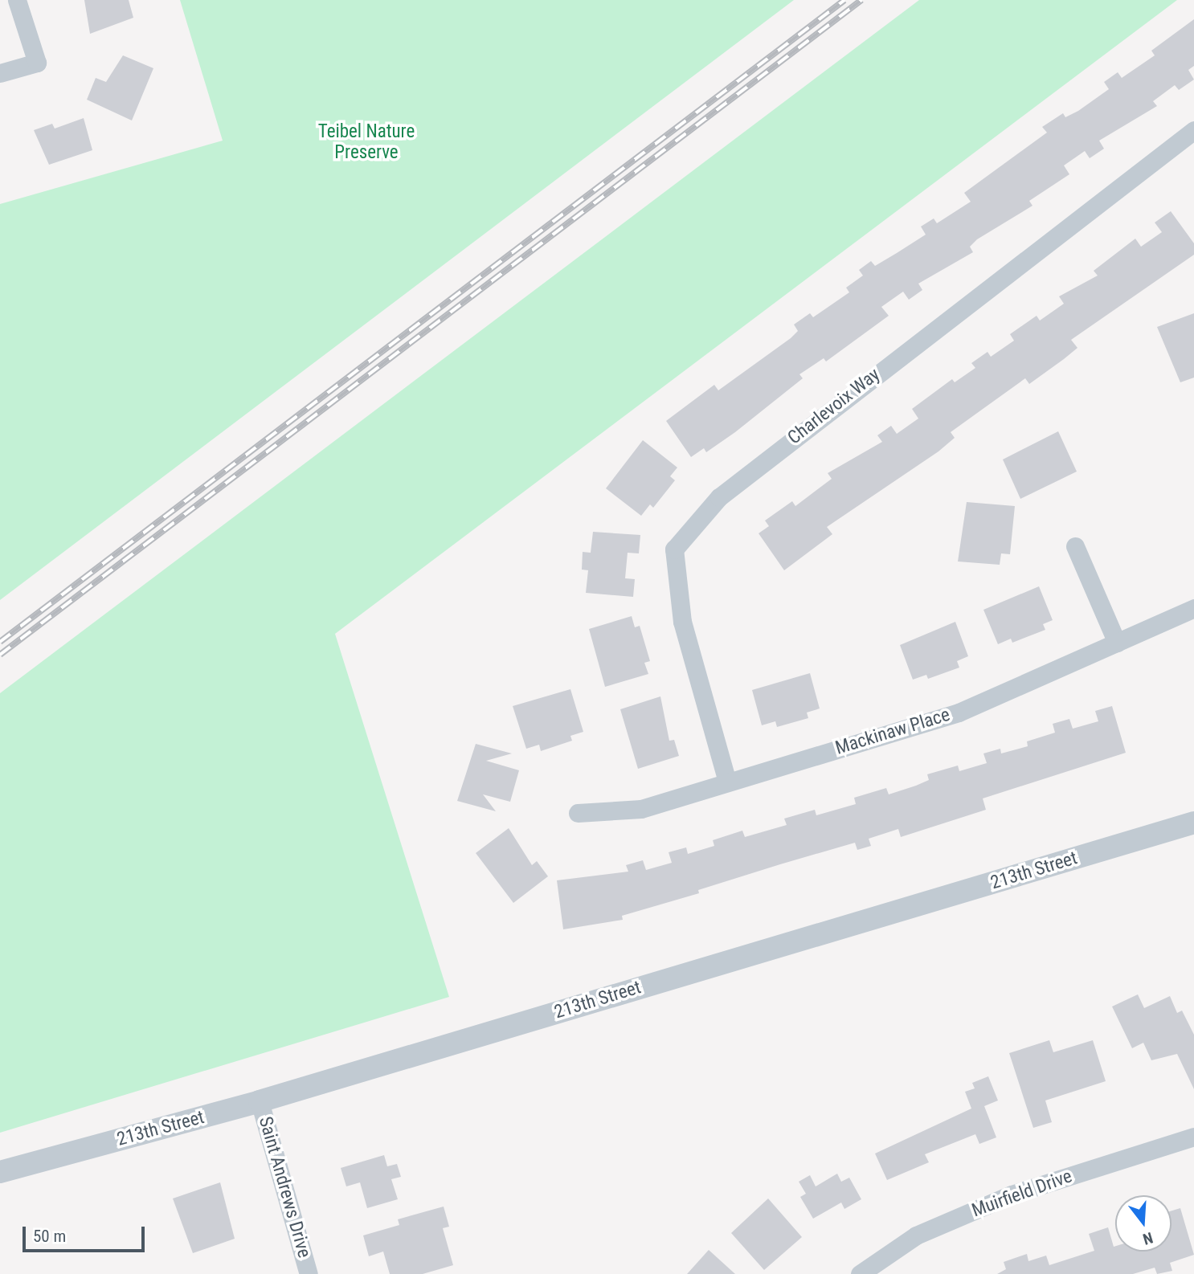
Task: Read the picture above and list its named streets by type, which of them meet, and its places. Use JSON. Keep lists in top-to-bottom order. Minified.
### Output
{"streets":{"street":["Charlevoix Way","Mackinaw Place","213th Street","Saint Andrews Drive","Muirfield Drive"]},"crossings":[["Charlevoix Way","Mackinaw Place"],["213th Street","Saint Andrews Drive"]],"parks":["Teibel Nature Preserve"],"scale_bar":"50 m","north":"bottom"}
